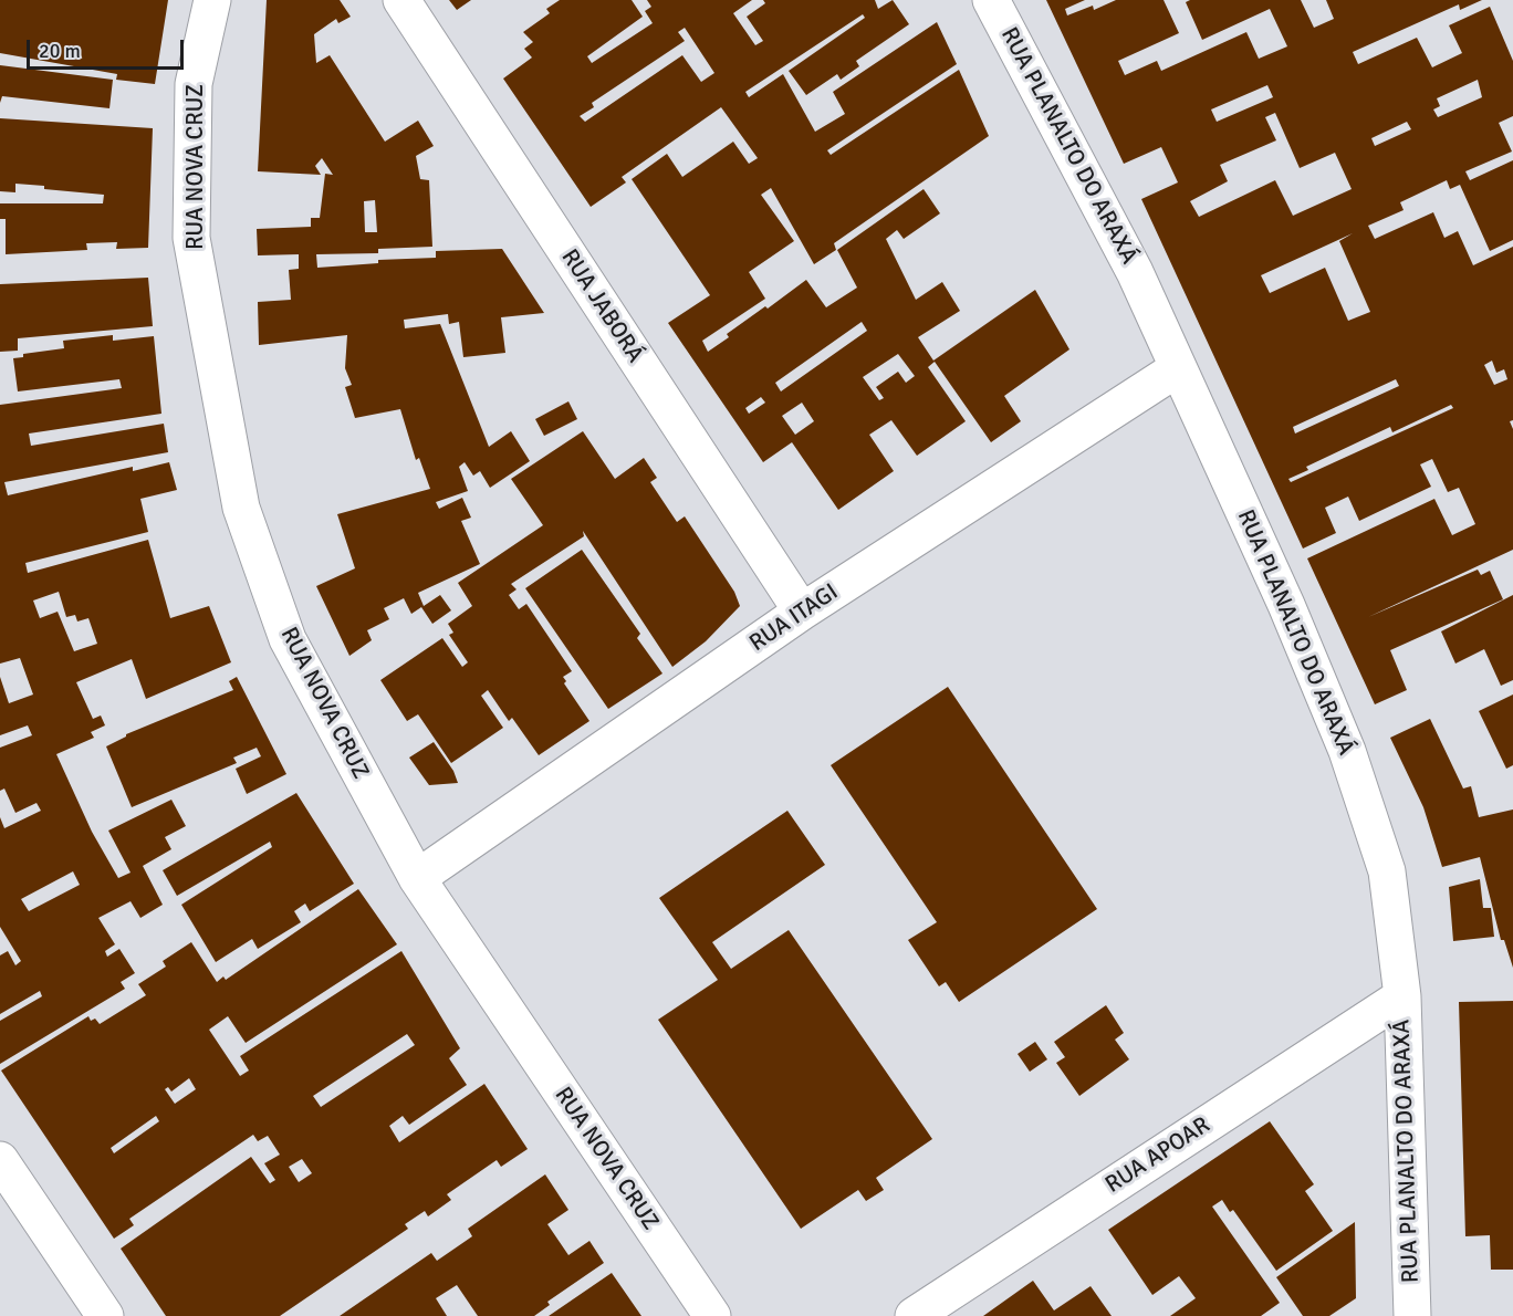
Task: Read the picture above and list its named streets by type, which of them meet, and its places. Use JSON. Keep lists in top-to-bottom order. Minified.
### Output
{"streets":{"street":["RUA PLANALTO DO ARAXÁ","RUA NOVA CRUZ","RUA JABORÁ","RUA ITAGI","RUA APOAR"]},"crossings":[["RUA PLANALTO DO ARAXÁ","RUA ITAGI"],["RUA PLANALTO DO ARAXÁ","RUA APOAR"],["RUA NOVA CRUZ","RUA ITAGI"],["RUA JABORÁ","RUA ITAGI"]],"scale_bar":"20 m"}
